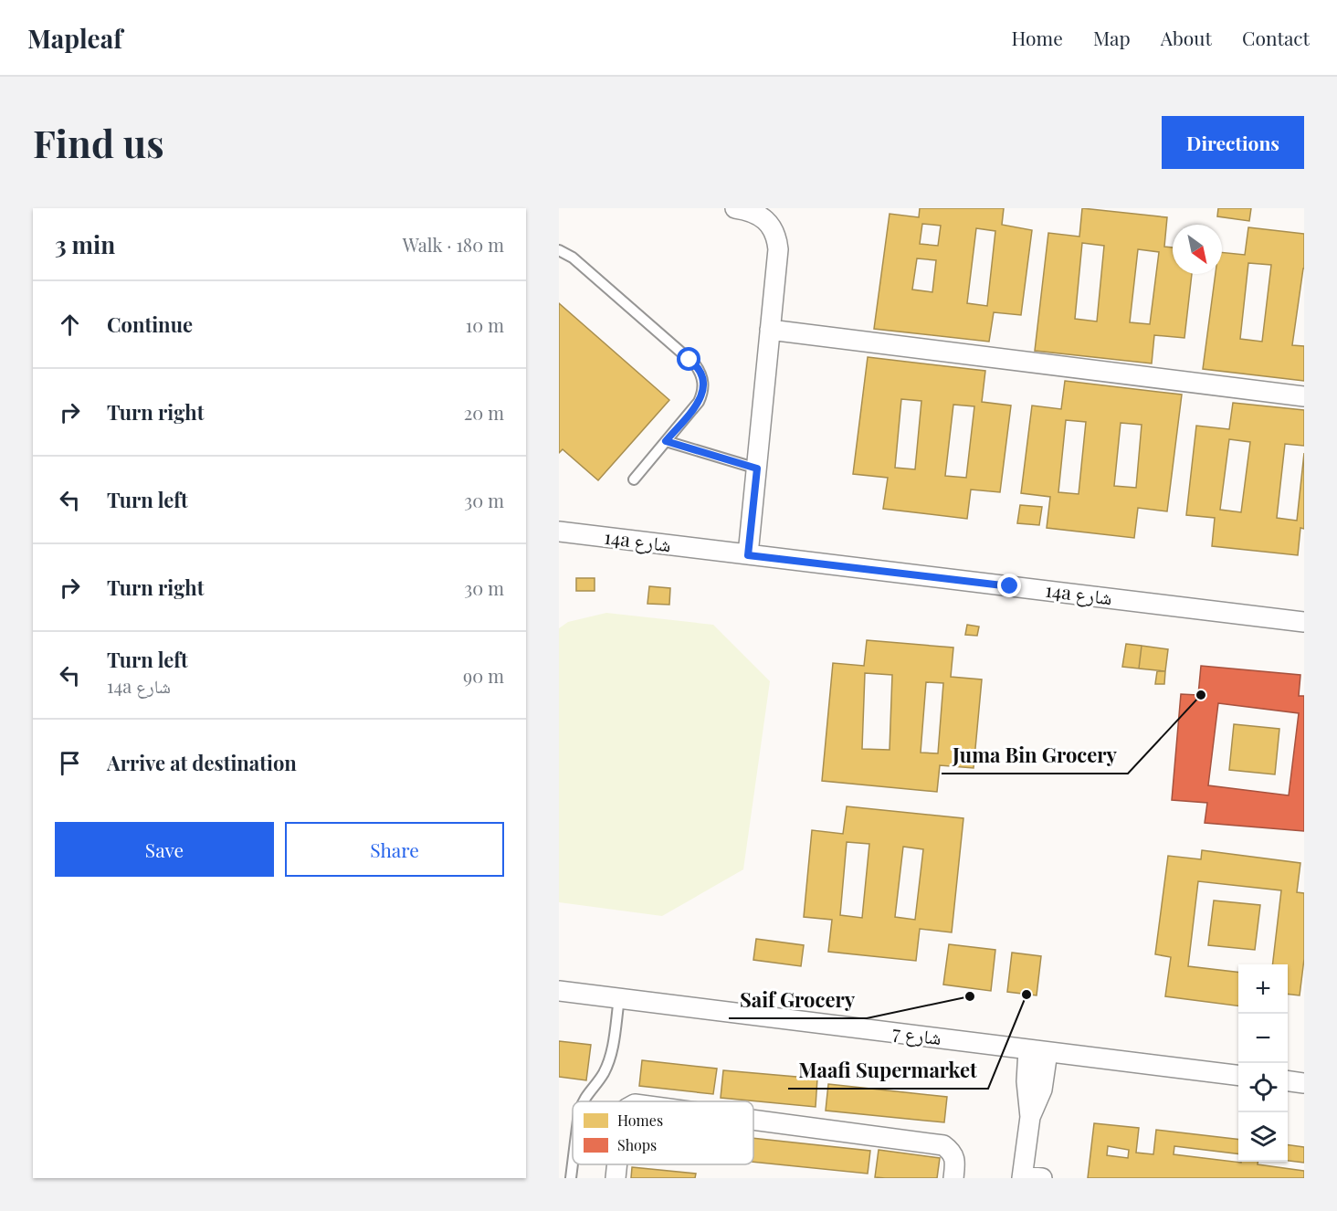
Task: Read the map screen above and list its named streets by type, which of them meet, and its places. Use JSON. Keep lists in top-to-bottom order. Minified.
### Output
{"streets":{"street":["14a شارع","شارع 7"]},"places":["Juma Bin Grocery","Maafi Supermarket","Saif Grocery"],"legend":["Homes","Shops"],"north":"bottom right","page":{"header":"Mapleaf","nav":["Home","Map","About","Contact"],"buttons":["Directions",["Save","Share"]],"title":"Find us","heading":["3 min","Walk · 180 m"],"list":[["Continue","10 m"],["Turn right","20 m"],["Turn left","30 m"],["Turn right","30 m"],["Turn left","14a شارع","90 m"],"Arrive at destination"],"map_buttons":["+","−"]}}
